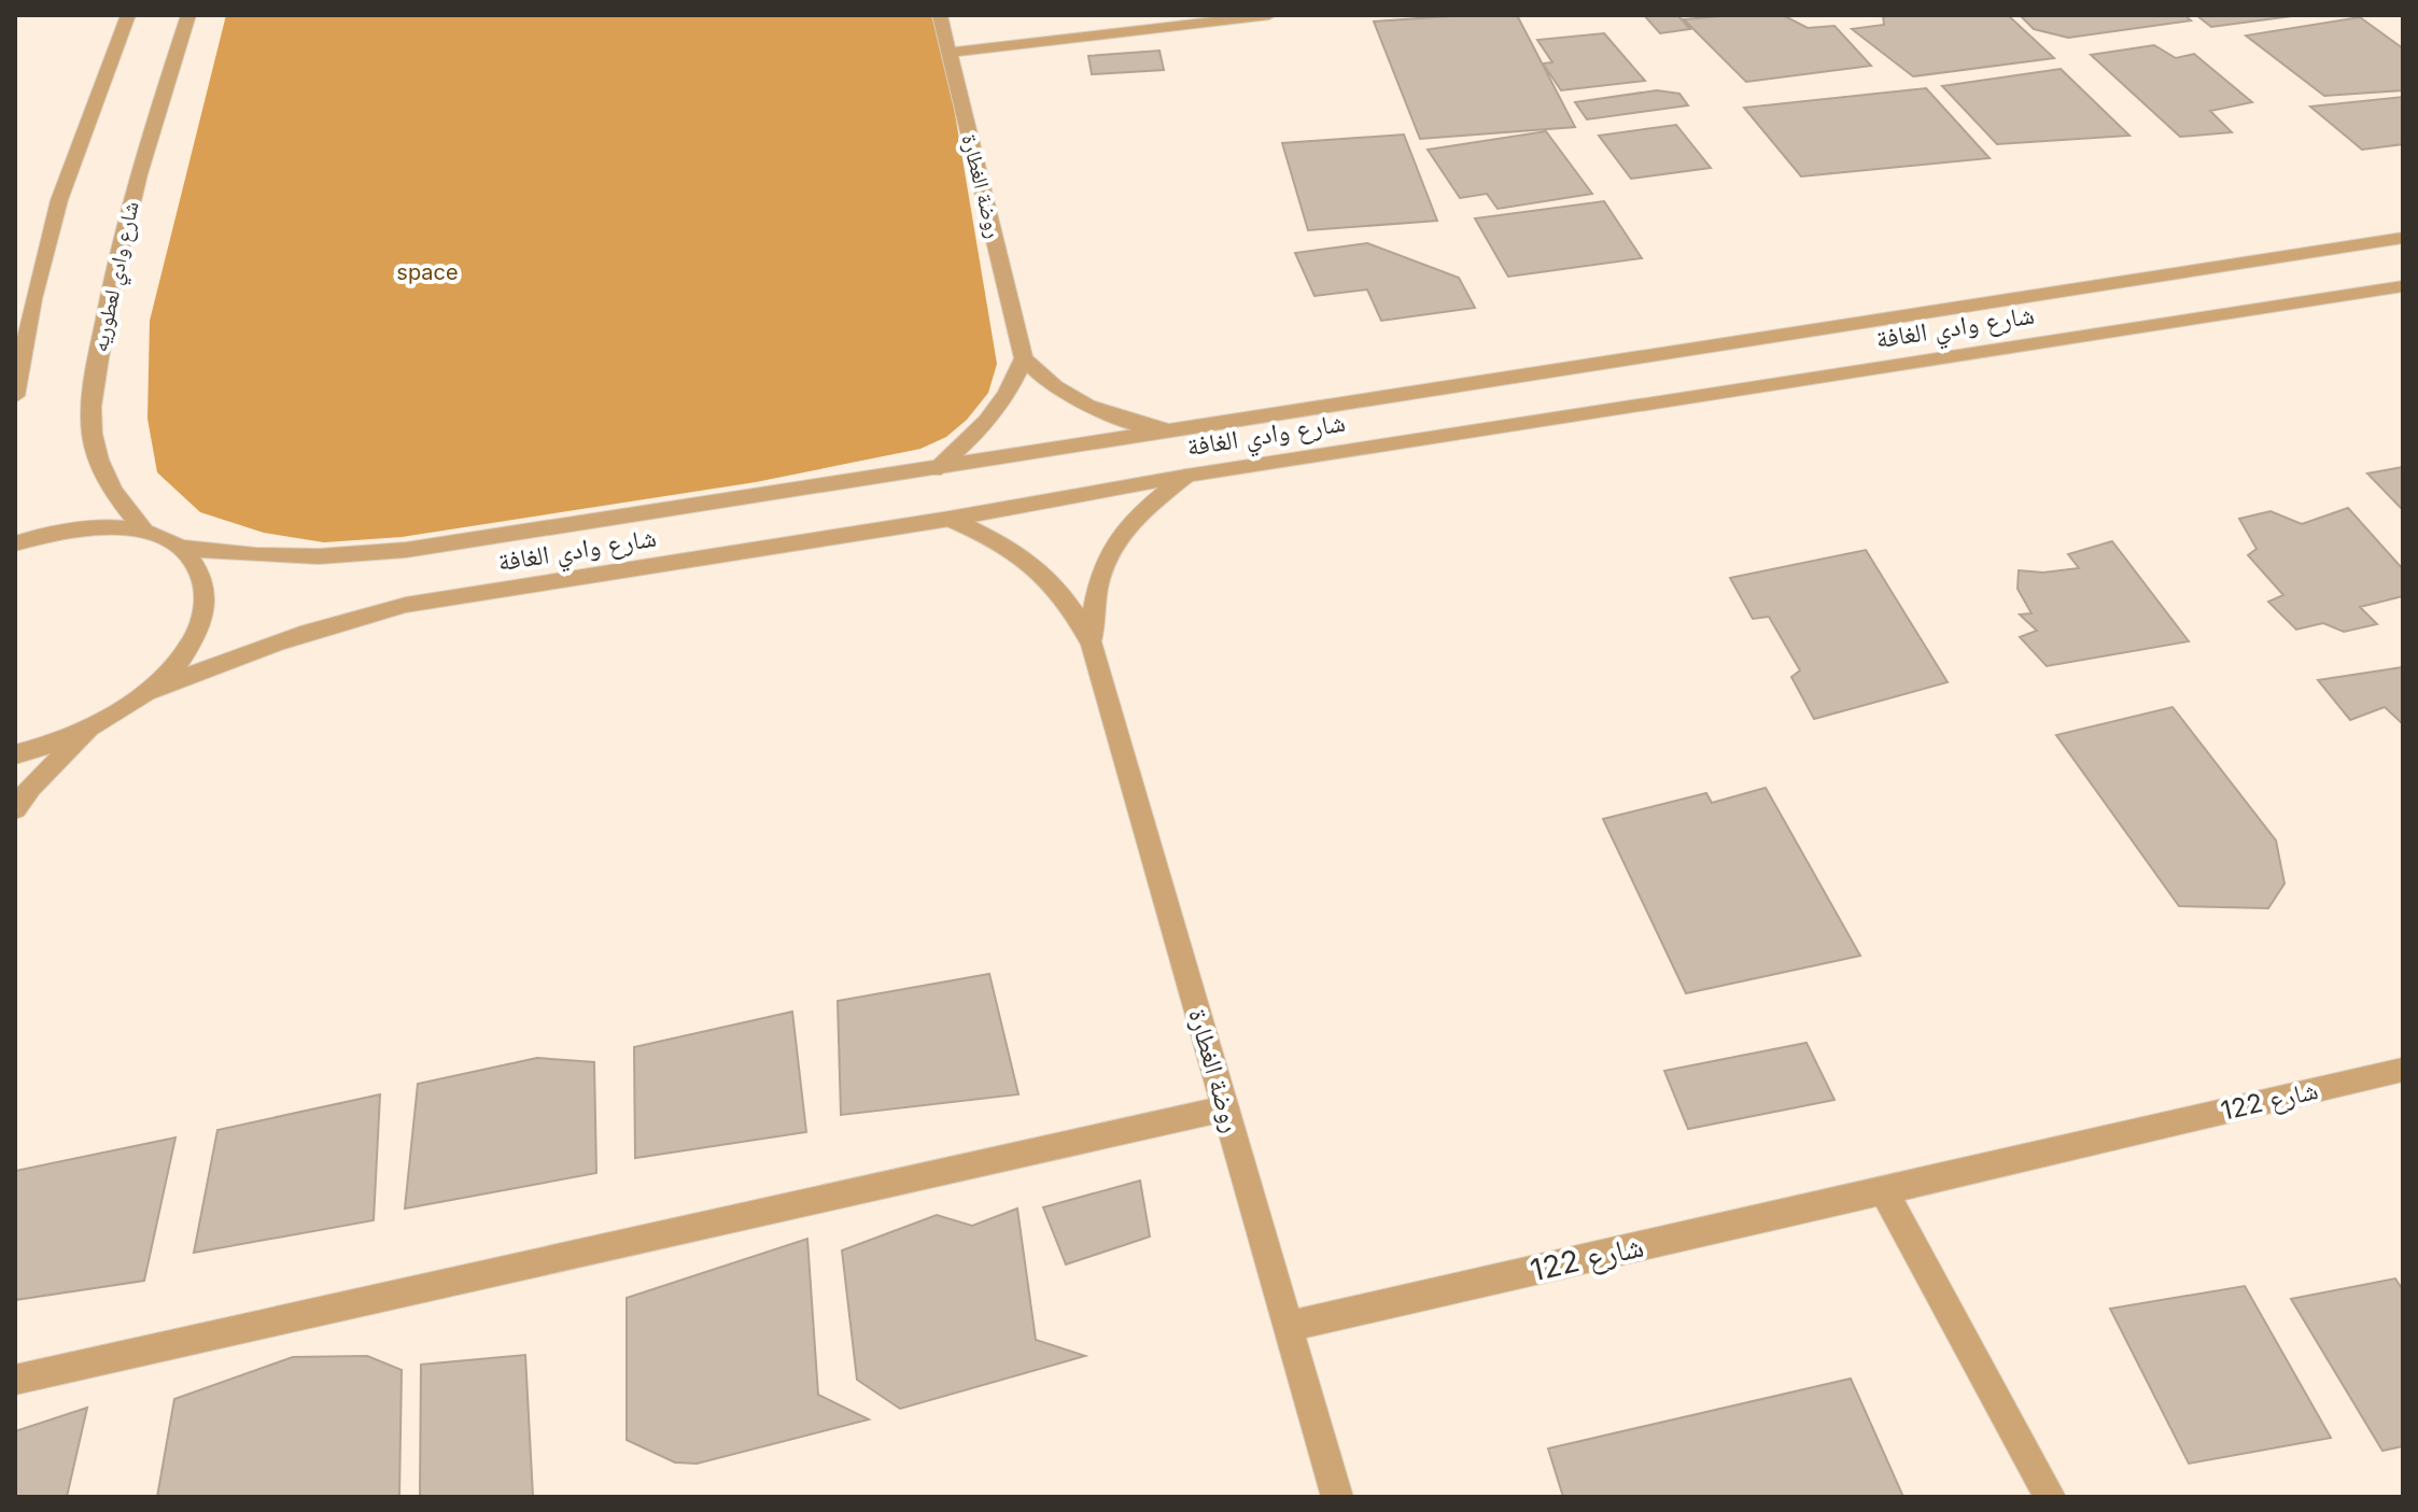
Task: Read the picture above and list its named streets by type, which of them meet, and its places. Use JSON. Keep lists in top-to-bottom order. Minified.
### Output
{"streets":{"street":["روضة الغطارة","شارع وادي لعطوريه","شارع وادي الغافة","شارع 122"]},"crossings":[["روضة الغطارة","شارع وادي الغافة"],["روضة الغطارة","شارع 122"],["شارع وادي لعطوريه","شارع وادي الغافة"]],"parks":["space"]}
